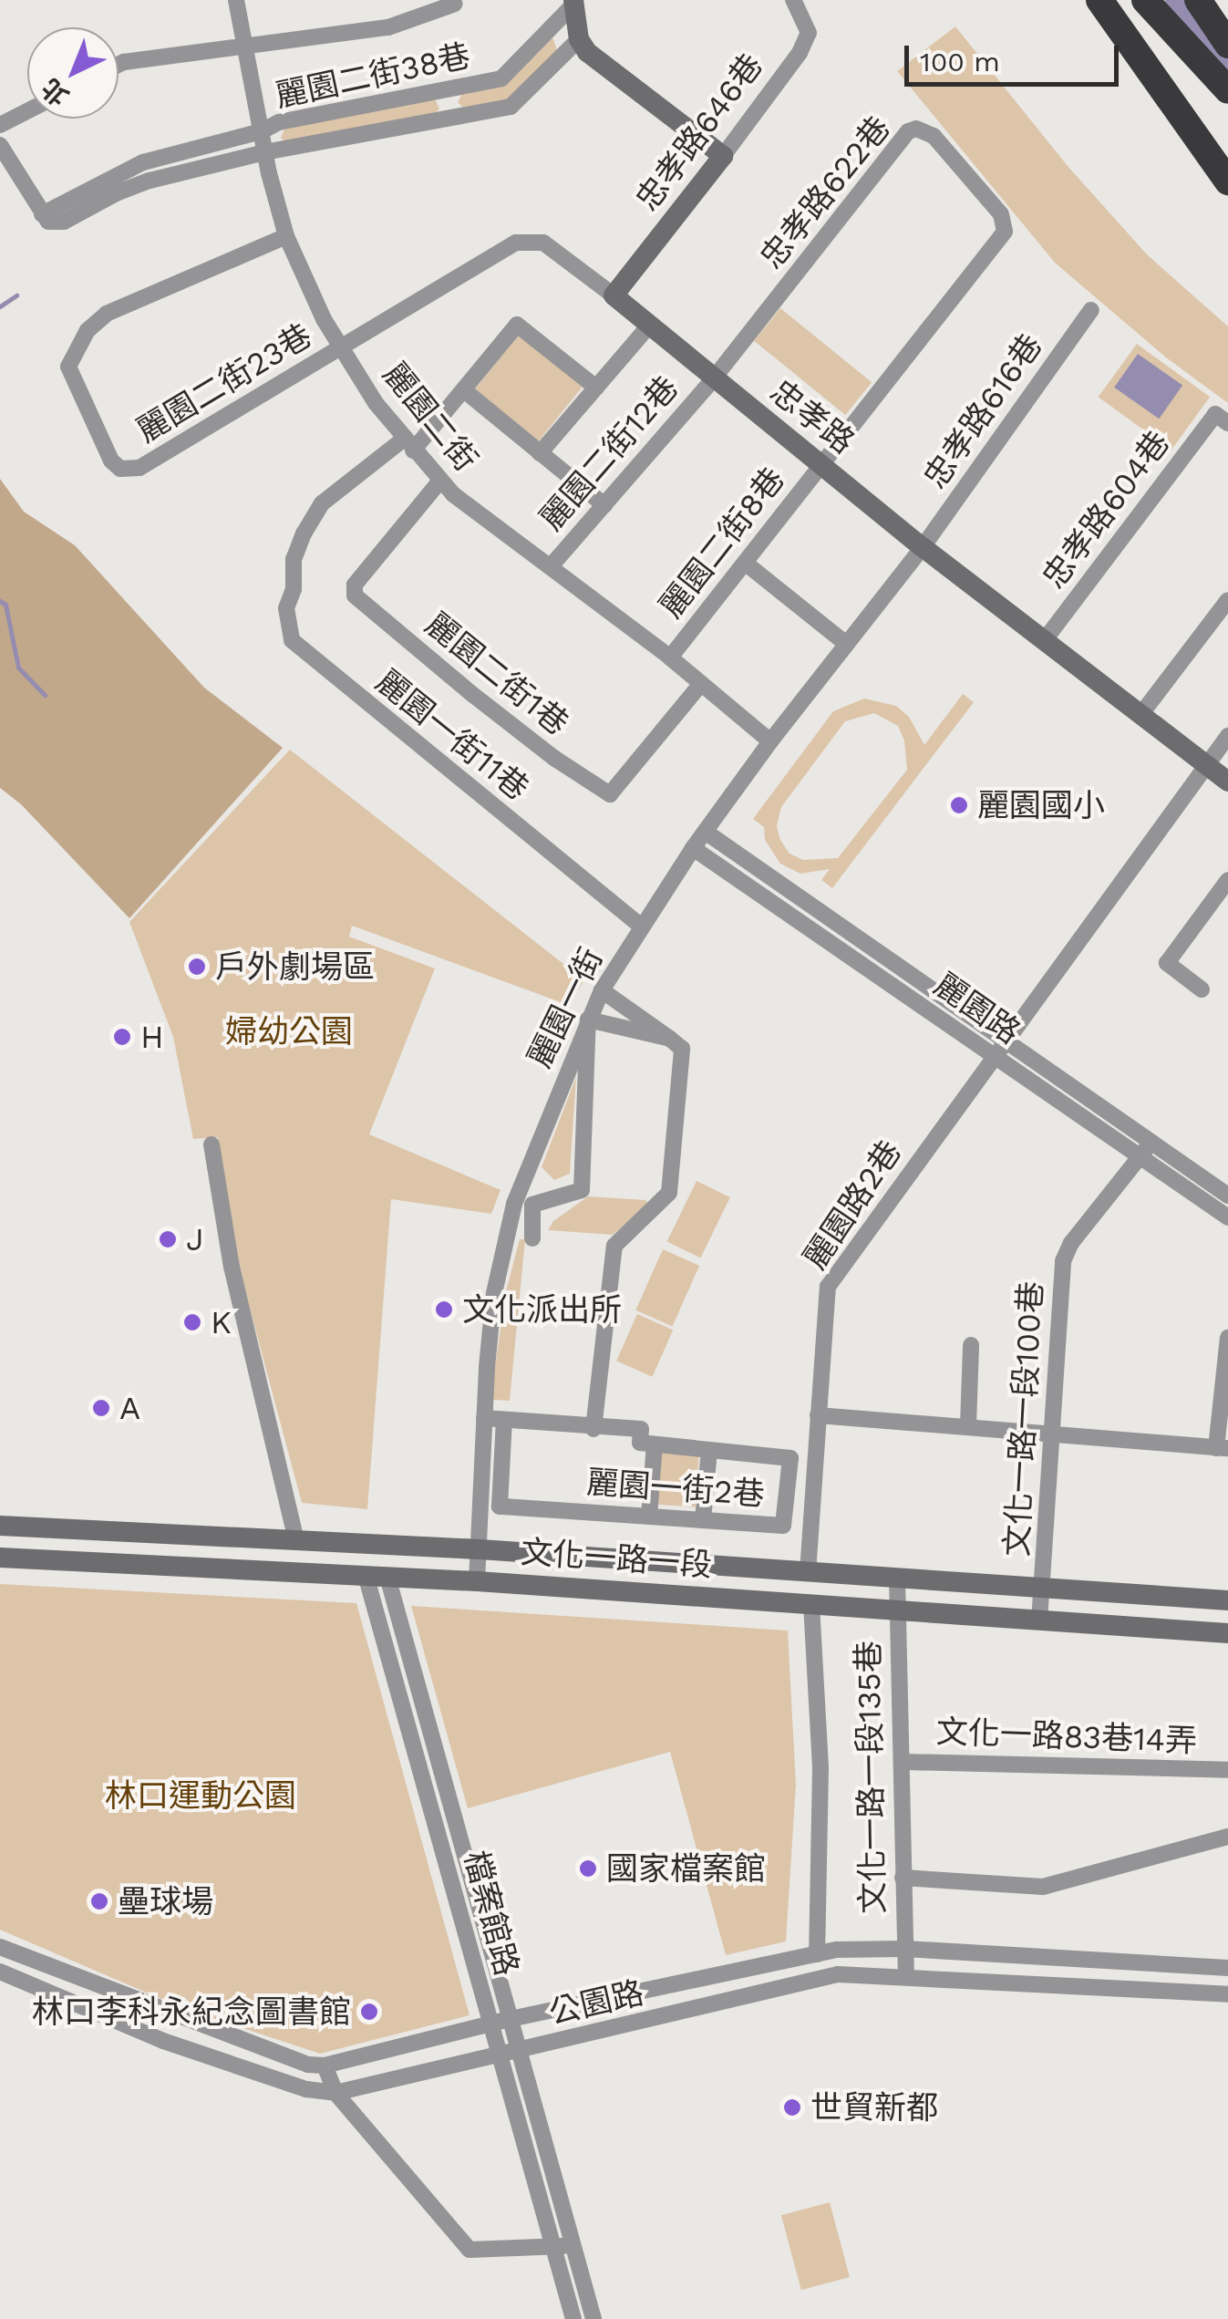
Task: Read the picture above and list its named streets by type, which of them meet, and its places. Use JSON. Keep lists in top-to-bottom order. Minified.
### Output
{"streets":{"main road":["忠孝路646巷","忠孝路","文化一路一段"],"street":["麗園二街38巷","忠孝路622巷","麗園二街23巷","忠孝路616巷","麗園二街","麗園二街12巷","忠孝路604巷","麗園二街8巷","麗園二街1巷","麗園一街11巷","麗園一街","麗園路","麗園路2巷","文化一路一段100巷","麗園一街2巷","文化一路83巷14弄","文化一路一段135巷","檔案館路","公園路"]},"crossings":[["麗園二街38巷","麗園二街"],["忠孝路646巷","忠孝路"],["忠孝路622巷","忠孝路"],["忠孝路622巷","麗園二街12巷"],["忠孝路622巷","麗園二街8巷"],["麗園二街23巷","麗園二街"],["麗園二街23巷","忠孝路"],["忠孝路616巷","忠孝路"],["忠孝路616巷","麗園一街"],["麗園二街","忠孝路"],["麗園二街","麗園二街12巷"],["麗園二街","麗園二街8巷"],["麗園二街","麗園二街1巷"],["麗園二街","麗園一街11巷"],["麗園二街","麗園一街"],["忠孝路","麗園二街12巷"],["忠孝路","忠孝路604巷"],["忠孝路","麗園二街8巷"],["忠孝路","麗園一街"],["忠孝路","麗園路2巷"],["麗園一街11巷","麗園一街"],["麗園一街","麗園路"],["麗園一街","麗園一街2巷"],["麗園一街","文化一路一段"],["麗園路","麗園路2巷"],["麗園路","文化一路一段100巷"],["麗園路2巷","文化一路一段"],["文化一路一段100巷","文化一路一段"],["文化一路一段","文化一路一段135巷"],["文化一路一段","檔案館路"],["文化一路83巷14弄","文化一路一段135巷"],["文化一路一段135巷","公園路"],["檔案館路","公園路"]],"parks":["婦幼公園","林口運動公園"],"places":["麗園國小","戶外劇場區","H","J","文化派出所","K","A","國家檔案館","壘球場","林口李科永紀念圖書館","世貿新都"],"scale_bar":"100 m","north":"bottom left"}
